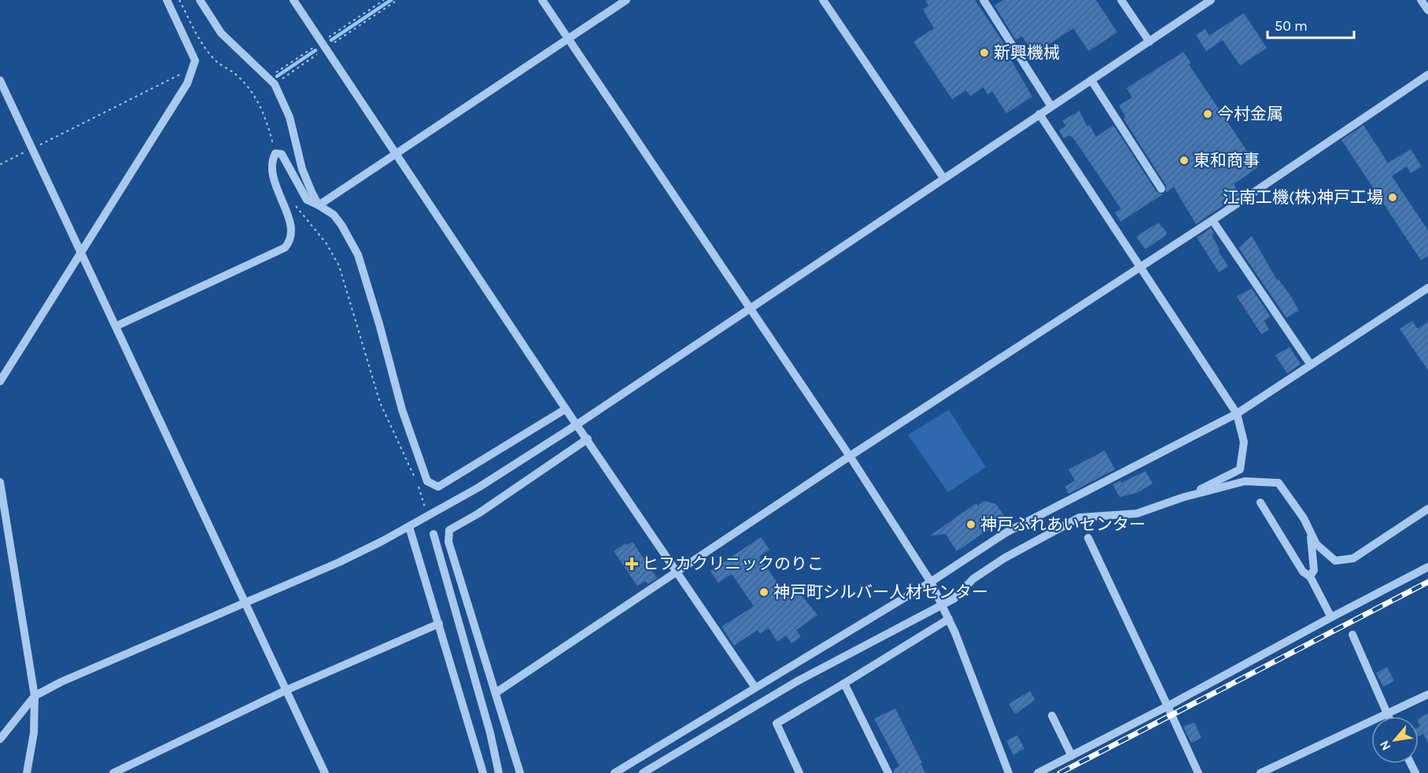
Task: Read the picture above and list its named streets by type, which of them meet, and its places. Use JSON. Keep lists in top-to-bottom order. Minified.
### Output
{"places":{"other":["新興機械","今村金属","東和商事","江南工機(株)神戸工場","神戸ふれあいセンター","神戸町シルバー人材センター"],"health":["ヒフカクリニックのりこ"]},"scale_bar":"50 m","north":"bottom left"}
